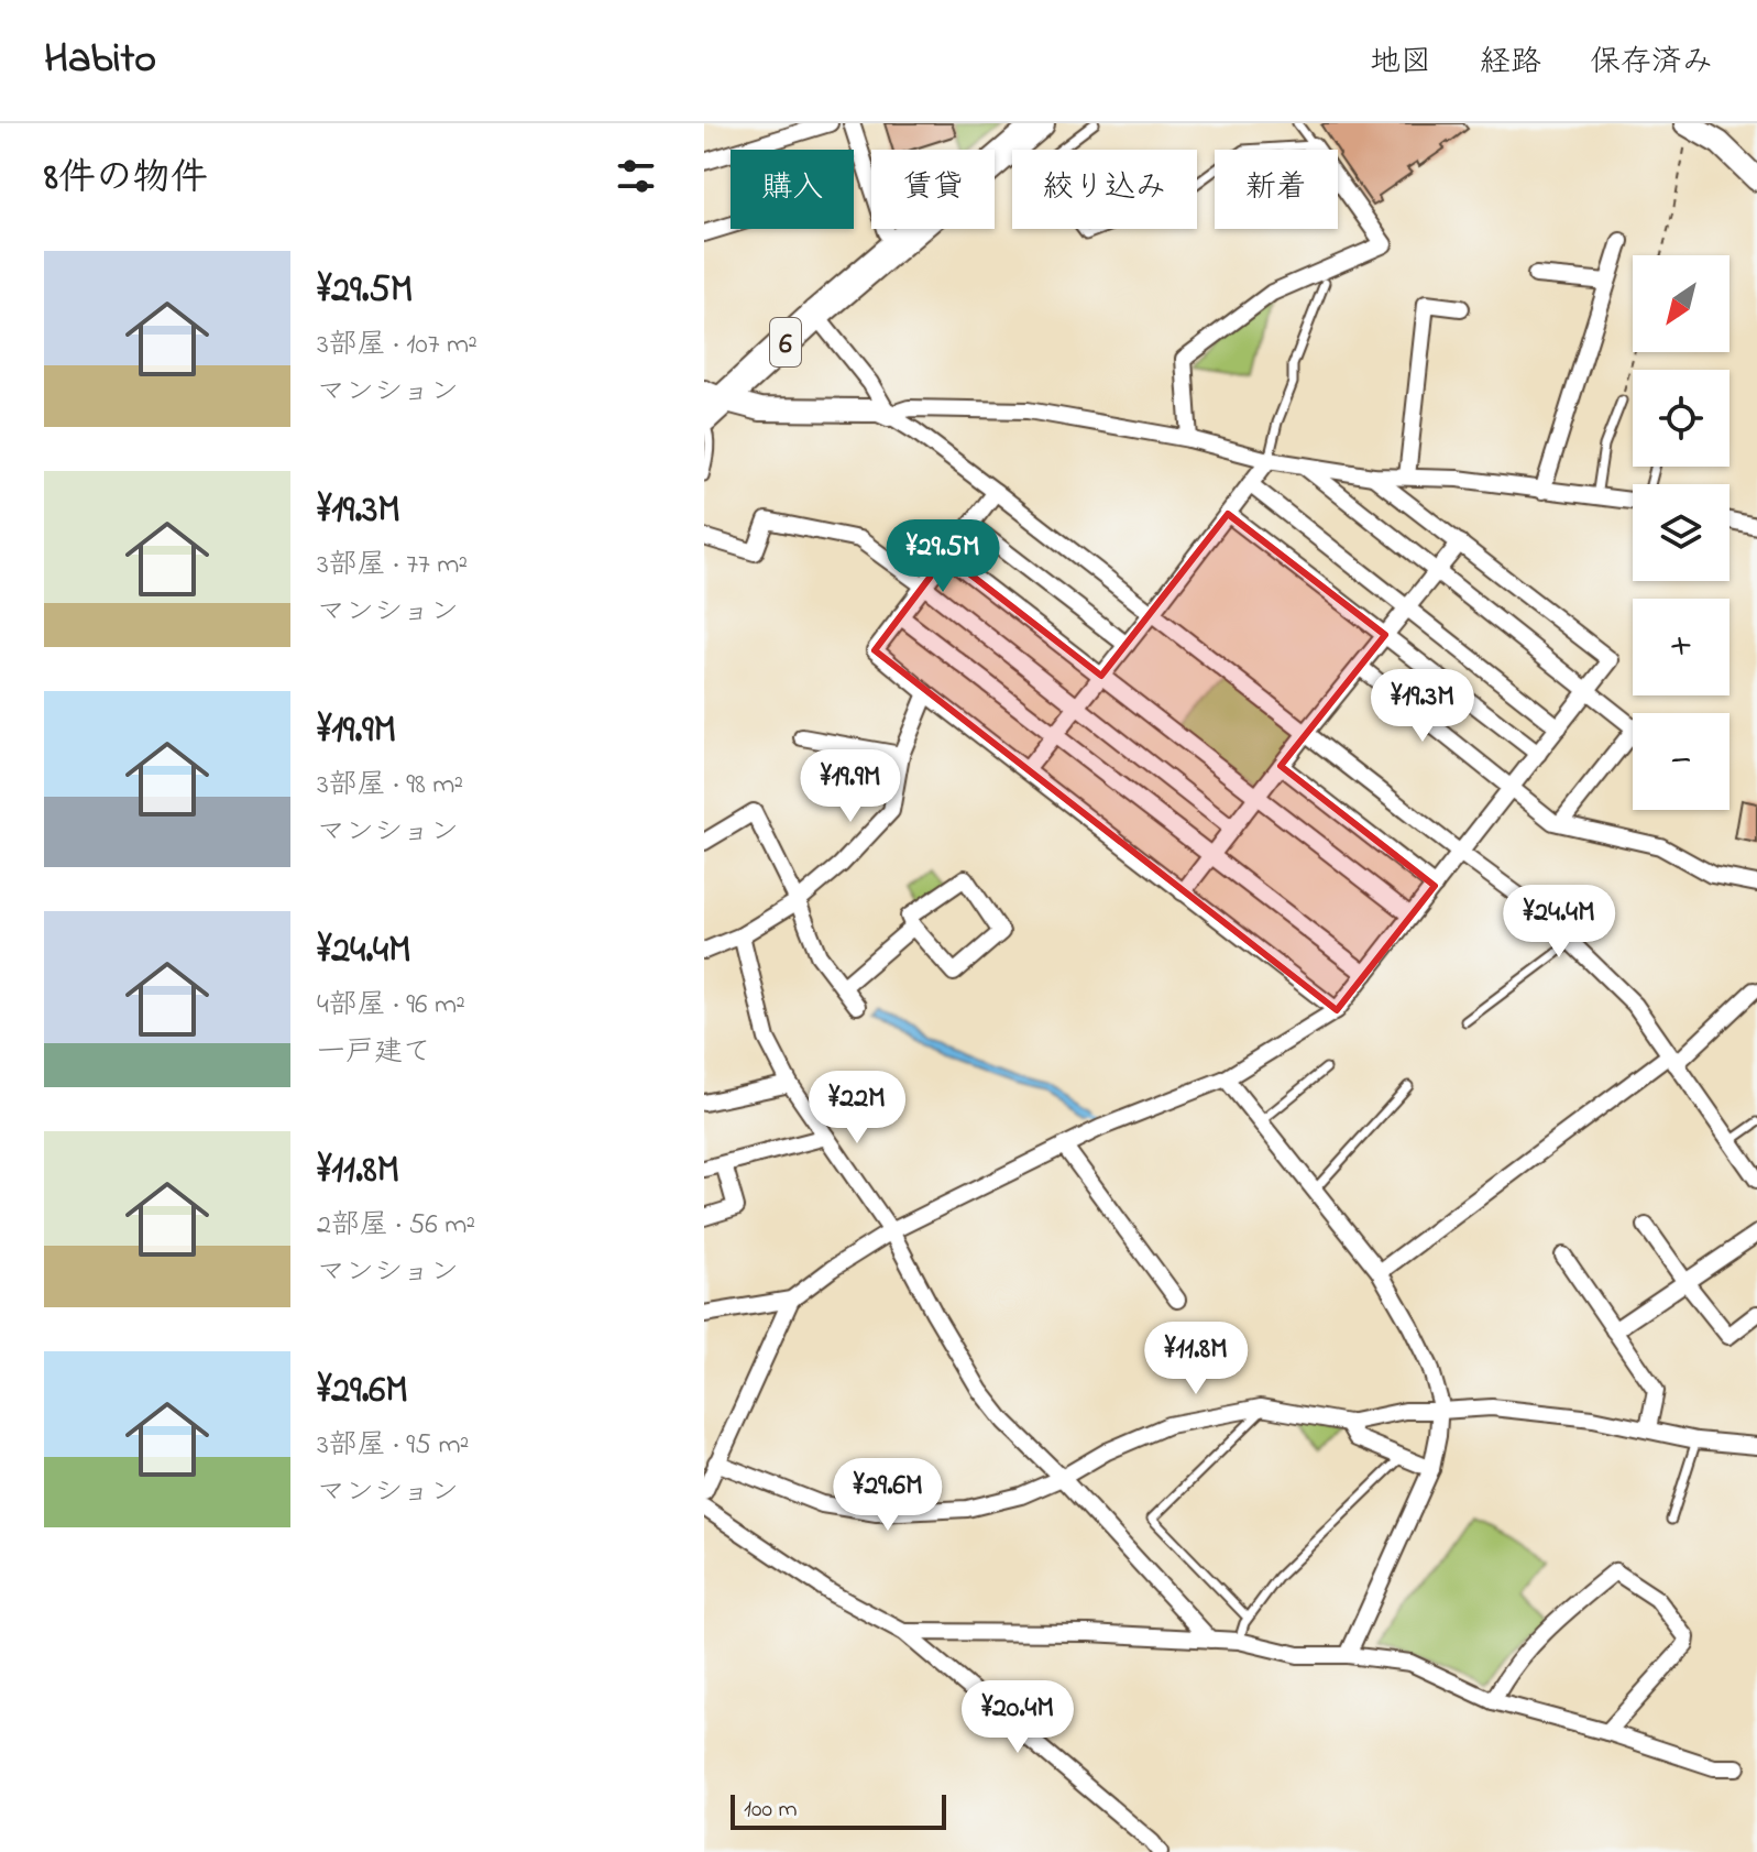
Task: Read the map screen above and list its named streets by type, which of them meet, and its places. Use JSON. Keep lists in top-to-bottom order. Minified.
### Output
{"streets":{"highway":["6"]},"scale_bar":"100 m","north":"bottom left","page":{"header":"Habito","nav":["地図","経路","保存済み"],"heading":"8件の物件","chip":["購入","賃貸","絞り込み","新着"],"list":[{"name":"¥29.5M","note":"3部屋 · 107 m² · マンション"},{"name":"¥19.3M","note":"3部屋 · 77 m² · マンション"},{"name":"¥19.9M","note":"3部屋 · 98 m² · マンション"},{"name":"¥24.4M","note":"4部屋 · 96 m² · 一戸建て"},{"name":"¥11.8M","note":"2部屋 · 56 m² · マンション"},{"name":"¥29.6M","note":"3部屋 · 95 m² · マンション"}],"map_buttons":["+","−"],"price":["¥29.5M","¥19.3M","¥19.9M","¥24.4M","¥22M","¥11.8M","¥29.6M","¥20.4M"],"scale":"100 m"}}
